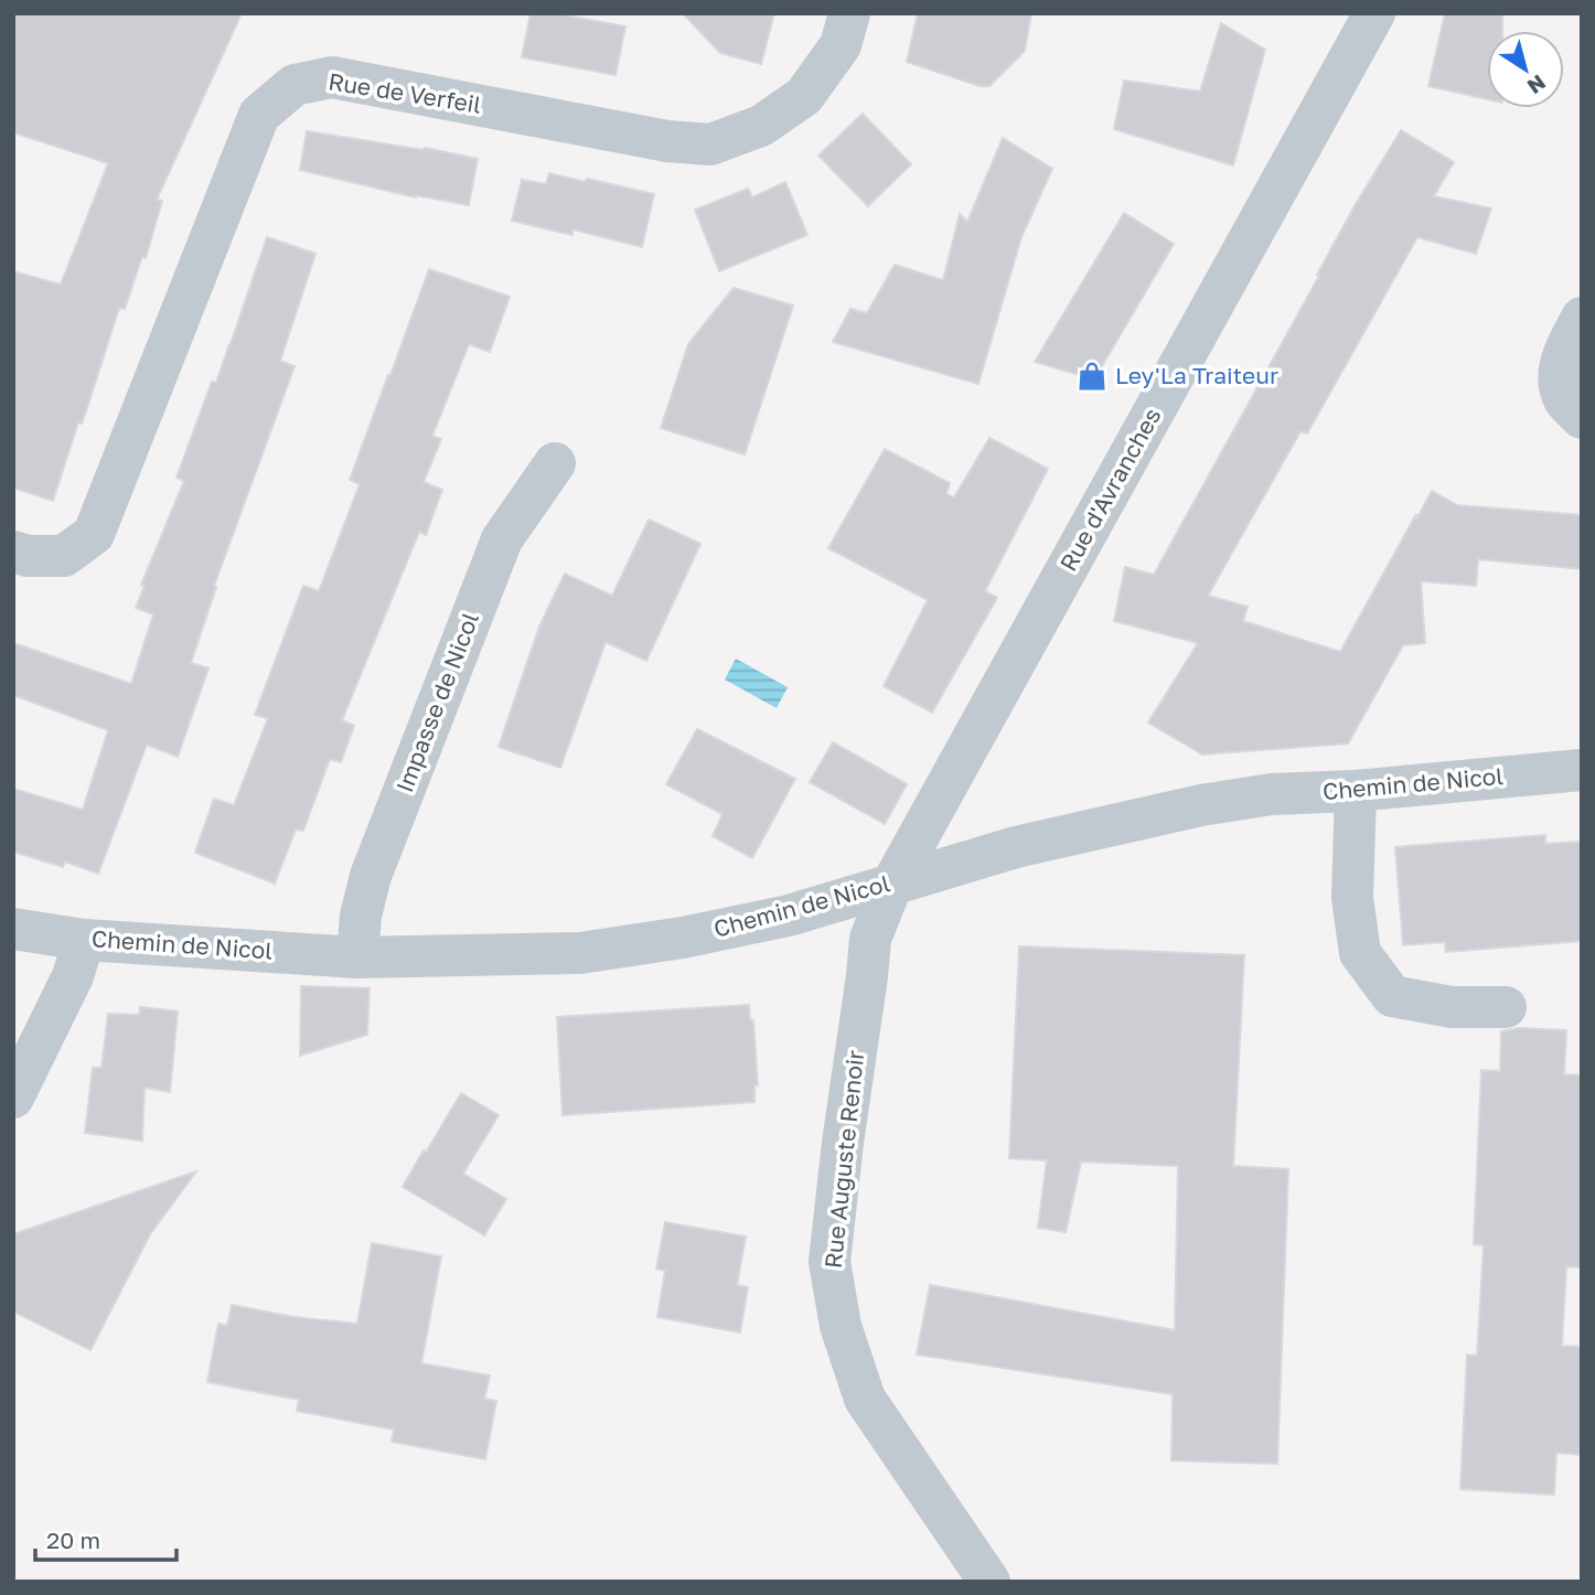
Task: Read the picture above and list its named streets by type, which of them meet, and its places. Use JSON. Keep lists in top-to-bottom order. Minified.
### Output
{"streets":{"street":["Rue de Verfeil","Rue d'Avranches","Impasse de Nicol","Chemin de Nicol","Rue Auguste Renoir"]},"crossings":[["Rue d'Avranches","Chemin de Nicol"],["Rue d'Avranches","Rue Auguste Renoir"],["Impasse de Nicol","Chemin de Nicol"],["Chemin de Nicol","Rue Auguste Renoir"]],"places":{"shop":["Ley'La Traiteur"]},"scale_bar":"20 m","north":"bottom right"}
